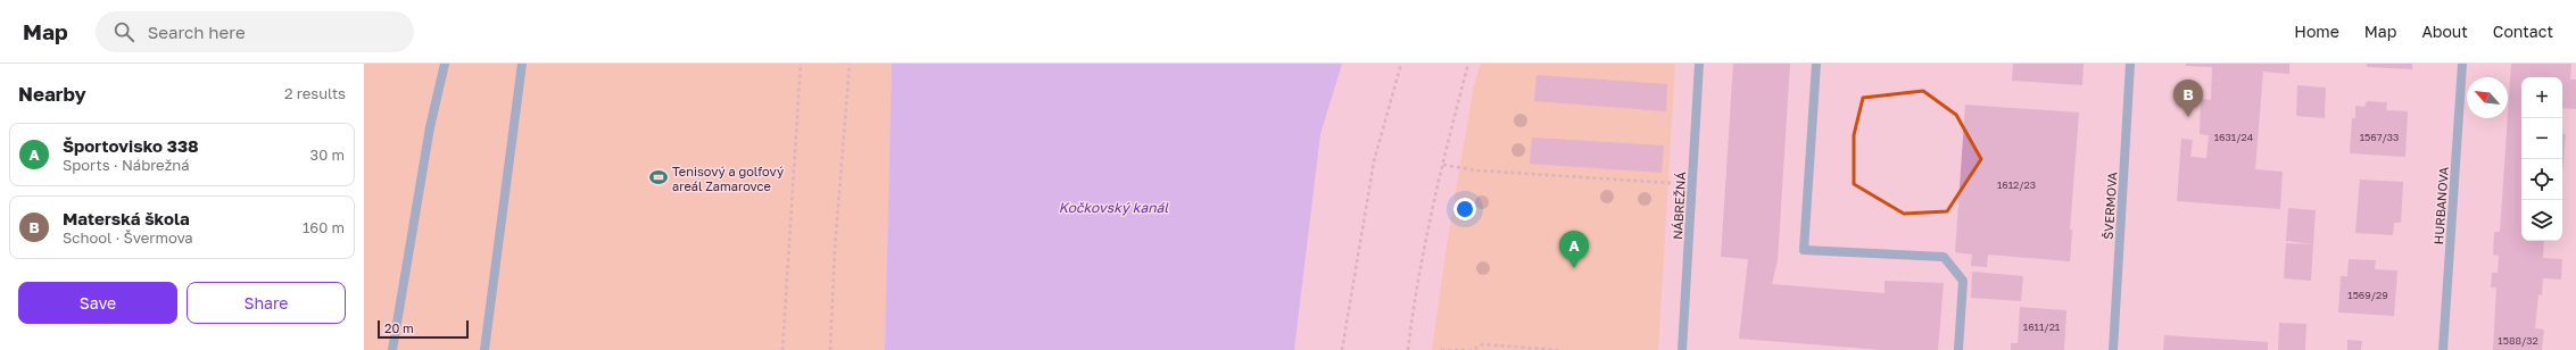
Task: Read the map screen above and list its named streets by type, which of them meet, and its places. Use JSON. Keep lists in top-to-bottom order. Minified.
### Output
{"streets":{"street":["NÁBREŽNÁ","ŠVERMOVA","HURBANOVA"]},"water":["Kočkovský kanál"],"places":{"sports":["Tenisový a golfový areál Zamarovce"]},"house_numbers":["1631/24","1567/33","1612/23","1569/29","1611/21","1588/32"],"scale_bar":"20 m","north":"top left","page":{"header":"Map","search":"Search here","nav":["Home","Map","About","Contact"],"heading":["Nearby","2 results"],"map_buttons":["+","−"],"pins":["B","A"],"list":[{"mark":"A","name":"Športovisko 338","note":"Sports · Nábrežná","value":"30 m"},{"mark":"B","name":"Materská škola","note":"School · Švermova","value":"160 m"}],"buttons":["Save","Share"],"scale":"20 m"}}
